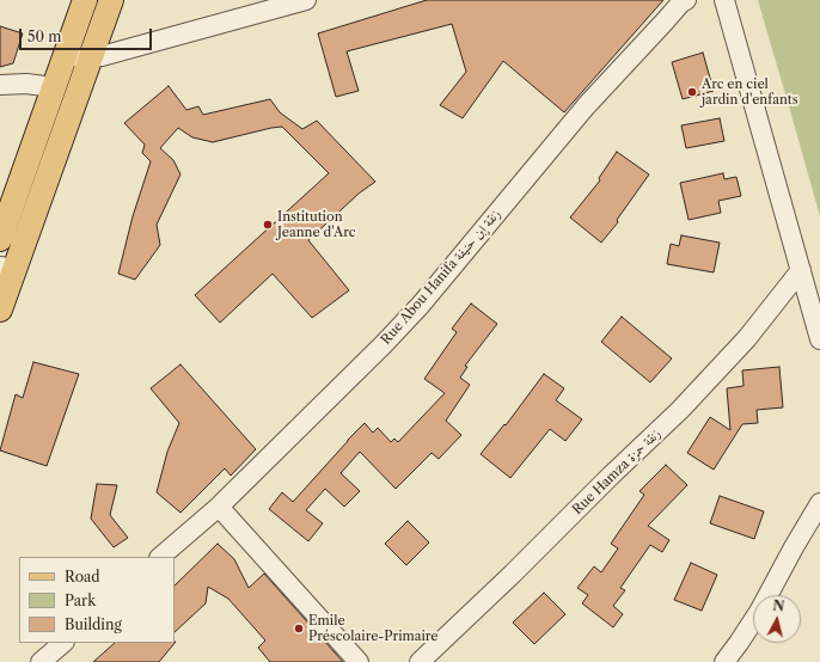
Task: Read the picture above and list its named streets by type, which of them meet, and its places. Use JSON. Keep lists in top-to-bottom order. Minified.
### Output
{"streets":{"street":["Rue Abou Hanifa زنقة اٍبن حنيفة","Rue Hamza زنقة حمزة"]},"places":["Arc en ciel jardin d'enfants","Institution Jeanne d'Arc","Emile Préscolaire-Primaire"],"legend":["Road","Park","Building"],"scale_bar":"50 m","north":"top"}
